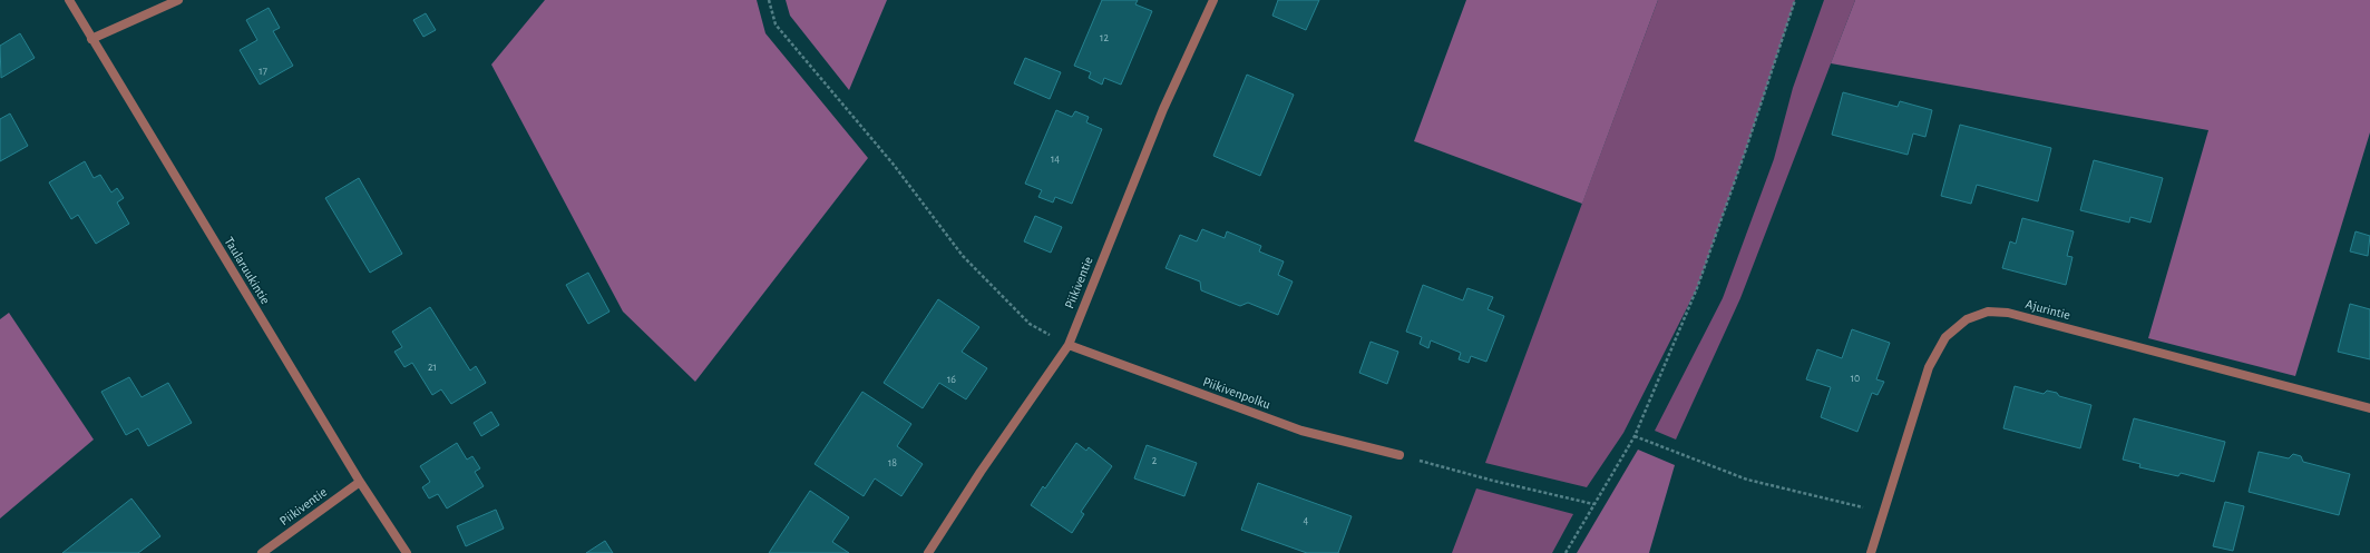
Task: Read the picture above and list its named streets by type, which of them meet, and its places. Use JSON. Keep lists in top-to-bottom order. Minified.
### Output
{"streets":{"street":["Taularuukintie","Piikiventie","Ajurintie","Piikivenpolku"]},"crossings":[["Taularuukintie","Piikiventie"],["Piikiventie","Piikivenpolku"]],"house_numbers":["12","17","14","21","10","16","2","18","4"]}
